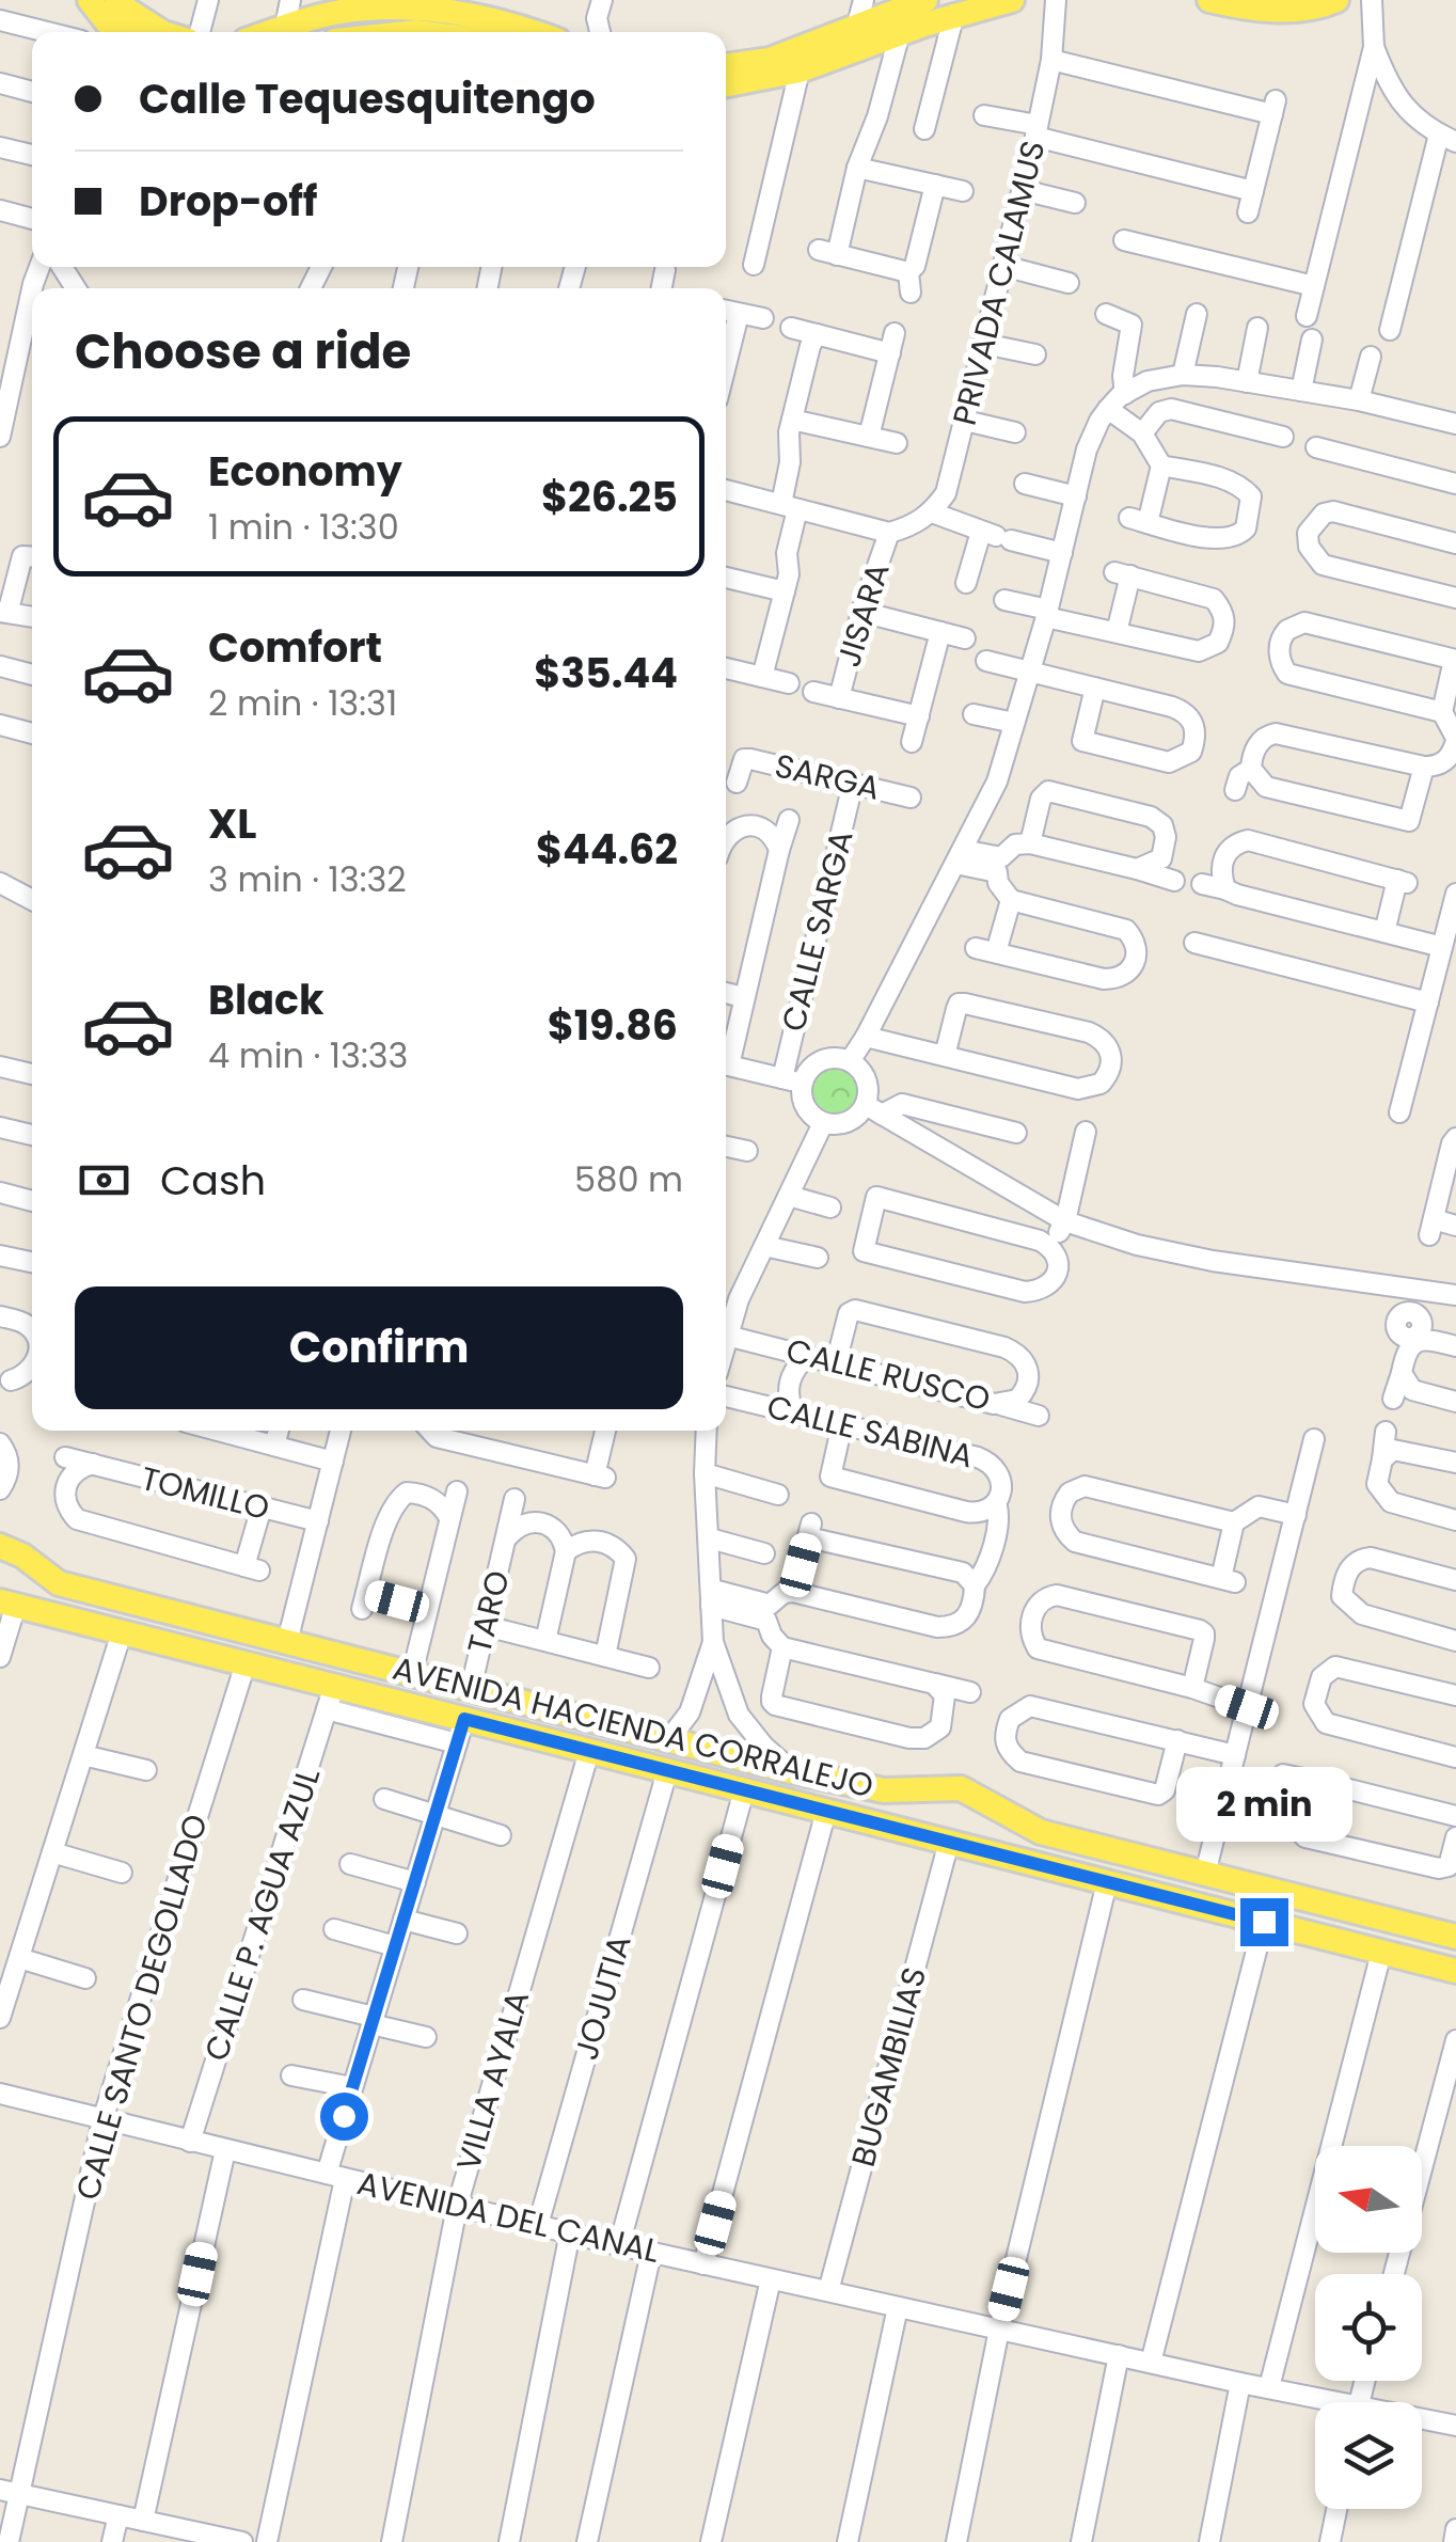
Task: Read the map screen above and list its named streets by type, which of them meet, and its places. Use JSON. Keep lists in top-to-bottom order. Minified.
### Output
{"streets":{"main road":["AVENIDA HACIENDA CORRALEJO"],"street":["PRIVADA CALAMUS","JISARA","SARGA","CALLE SARGA","CALLE RUSCO","CALLE SABINA","TOMILLO","TARO","CALLE P. AGUA AZUL","JOJUTIA","CALLE SANTO DEGOLLADO","BUGAMBILIAS","VILLA AYALA","AVENIDA DEL CANAL"]},"crossings":[["SARGA","CALLE SARGA"],["TARO","AVENIDA HACIENDA CORRALEJO"],["CALLE P. AGUA AZUL","AVENIDA DEL CANAL"],["JOJUTIA","AVENIDA DEL CANAL"],["CALLE SANTO DEGOLLADO","AVENIDA DEL CANAL"],["BUGAMBILIAS","AVENIDA DEL CANAL"],["VILLA AYALA","AVENIDA DEL CANAL"]],"north":"left","page":{"banner":["Calle Tequesquitengo","Drop-off"],"heading":"Choose a ride","list":[{"name":"Economy","note":"1 min · 13:30","value":"$26.25"},{"name":"Comfort","note":"2 min · 13:31","value":"$35.44"},{"name":"XL","note":"3 min · 13:32","value":"$44.62"},{"name":"Black","note":"4 min · 13:33","value":"$19.86"}],"pay":["Cash","580 m"],"buttons":"Confirm","bubble":"2 min"}}
